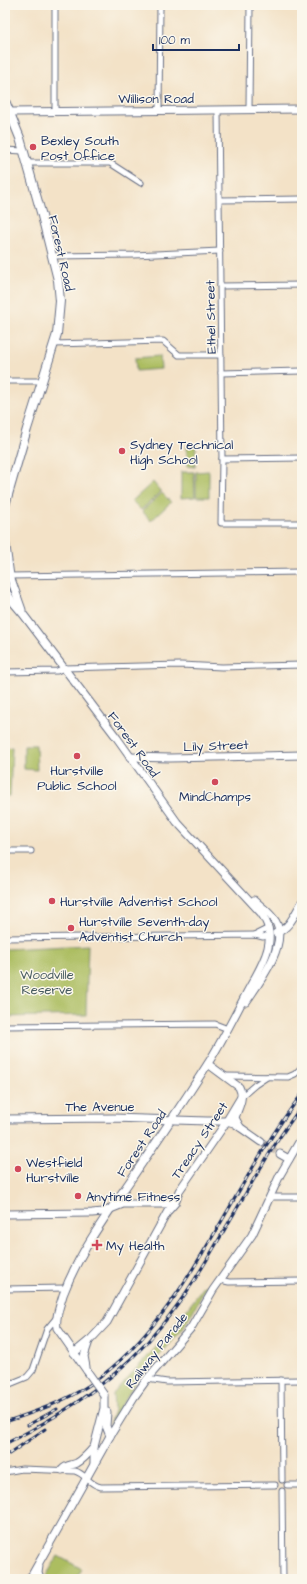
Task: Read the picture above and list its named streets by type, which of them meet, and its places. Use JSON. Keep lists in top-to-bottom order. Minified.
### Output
{"streets":{"main road":["Forest Road"],"street":["Willison Road","Ethel Street","Lily Street","The Avenue","Treacy Street","Railway Parade"]},"crossings":[["Willison Road","Forest Road"],["Willison Road","Ethel Street"],["Forest Road","Lily Street"],["Forest Road","The Avenue"],["The Avenue","Treacy Street"]],"parks":["Woodville Reserve"],"places":{"other":["Bexley South Post Office","Sydney Technical High School","Hurstville Public School","MindChamps","Hurstville Adventist School","Hurstville Seventh-day Adventist Church","Westfield Hurstville","Anytime Fitness"],"health":["My Health"]},"scale_bar":"100 m"}
